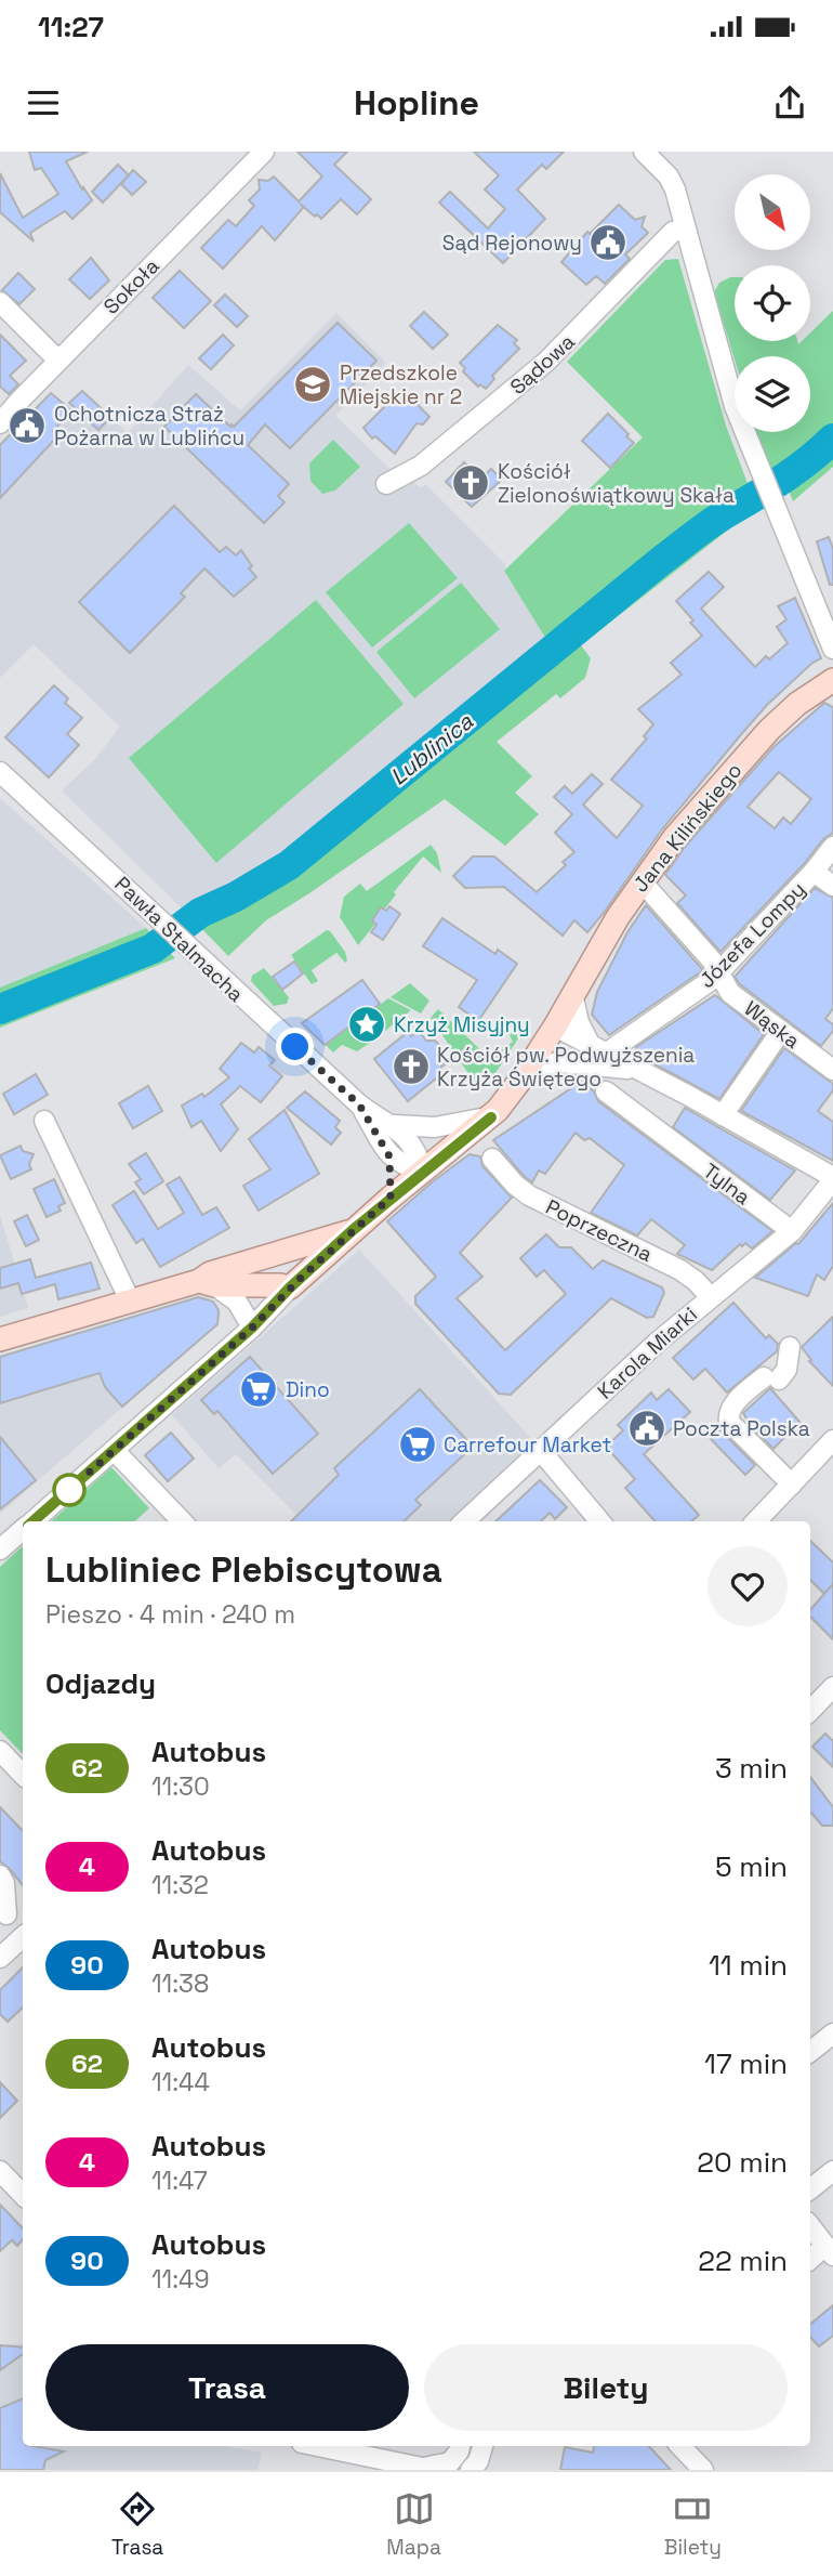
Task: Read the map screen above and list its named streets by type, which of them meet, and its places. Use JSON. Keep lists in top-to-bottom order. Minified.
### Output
{"streets":{"main road":["Jana Kilińskiego"],"street":["Sokoła","Sądowa","Józefa Lompy","Pawła Stalmacha","Wąska","Tylna","Poprzeczna","Karola Miarki"]},"crossings":[["Jana Kilińskiego","Pawła Stalmacha"],["Jana Kilińskiego","Wąska"],["Józefa Lompy","Wąska"],["Tylna","Karola Miarki"],["Poprzeczna","Karola Miarki"]],"water":["Lublinica"],"places":{"public building":["Sąd Rejonowy","Ochotnicza Straż Pożarna w Lublińcu","Poczta Polska"],"school or university":["Przedszkole Miejskie nr 2"],"church":["Kościół Zielonoświątkowy Skała","Kościół pw. Podwyższenia Krzyża Świętego"],"place":["Krzyż Misyjny"],"supermarket":["Dino","Carrefour Market"]},"lines":["bus line 62"],"north":"bottom right","page":{"status":"11:27","header":"Hopline","heading":[["Lubliniec Plebiscytowa","Pieszo · 4 min · 240 m"],"Odjazdy"],"list":[{"mark":"62","name":"Autobus","note":"11:30","value":"3 min"},{"mark":"4","name":"Autobus","note":"11:32","value":"5 min"},{"mark":"90","name":"Autobus","note":"11:38","value":"11 min"},{"mark":"62","name":"Autobus","note":"11:44","value":"17 min"},{"mark":"4","name":"Autobus","note":"11:47","value":"20 min"},{"mark":"90","name":"Autobus","note":"11:49","value":"22 min"}],"buttons":["Trasa","Bilety"],"tabs":["Trasa","Mapa","Bilety"]}}
